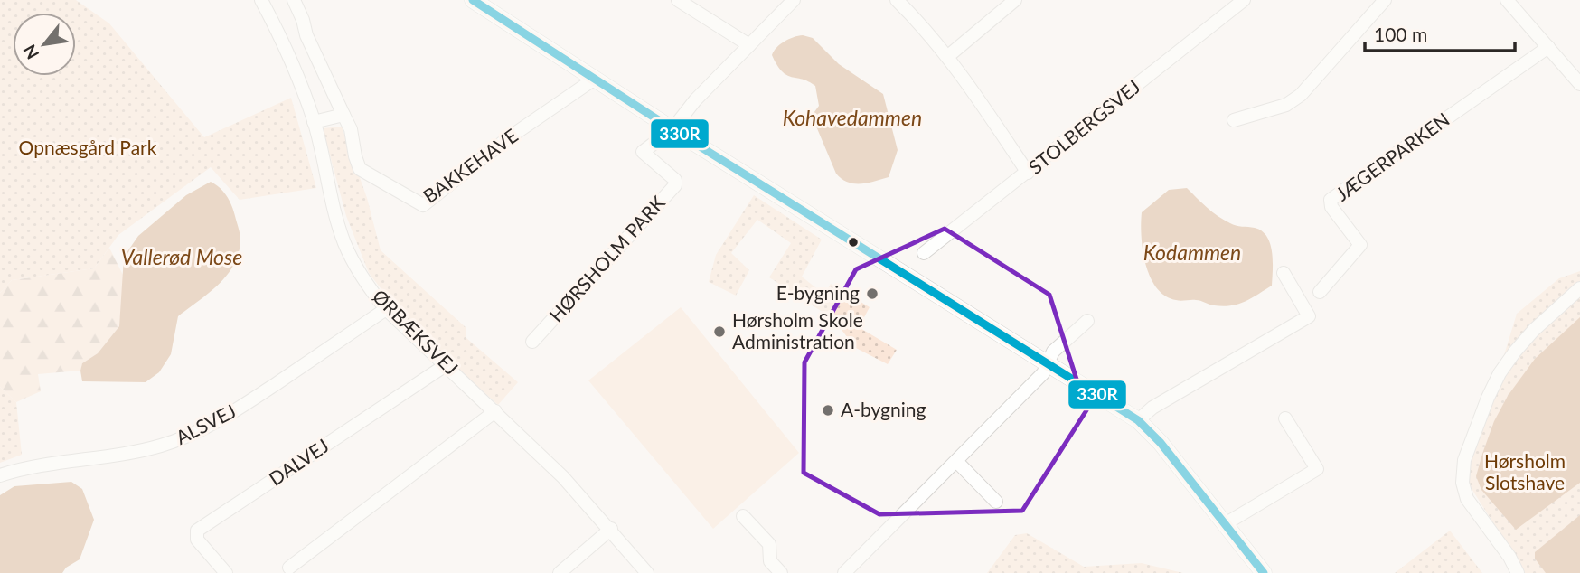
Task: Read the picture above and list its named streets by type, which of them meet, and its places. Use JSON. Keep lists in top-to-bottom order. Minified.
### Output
{"streets":{"street":["STOLBERGSVEJ","JÆGERPARKEN","BAKKEHAVE","HØRSHOLM PARK","ØRBÆKSVEJ","ALSVEJ","DALVEJ"]},"crossings":[["ØRBÆKSVEJ","ALSVEJ"],["ØRBÆKSVEJ","DALVEJ"]],"water":["Kohavedammen","Kodammen","Vallerød Mose"],"parks":["Opnæsgård Park","Hørsholm Slotshave"],"places":["E-bygning","Hørsholm Skole Administration","A-bygning"],"lines":["transit line 330R"],"scale_bar":"100 m","north":"bottom left"}
